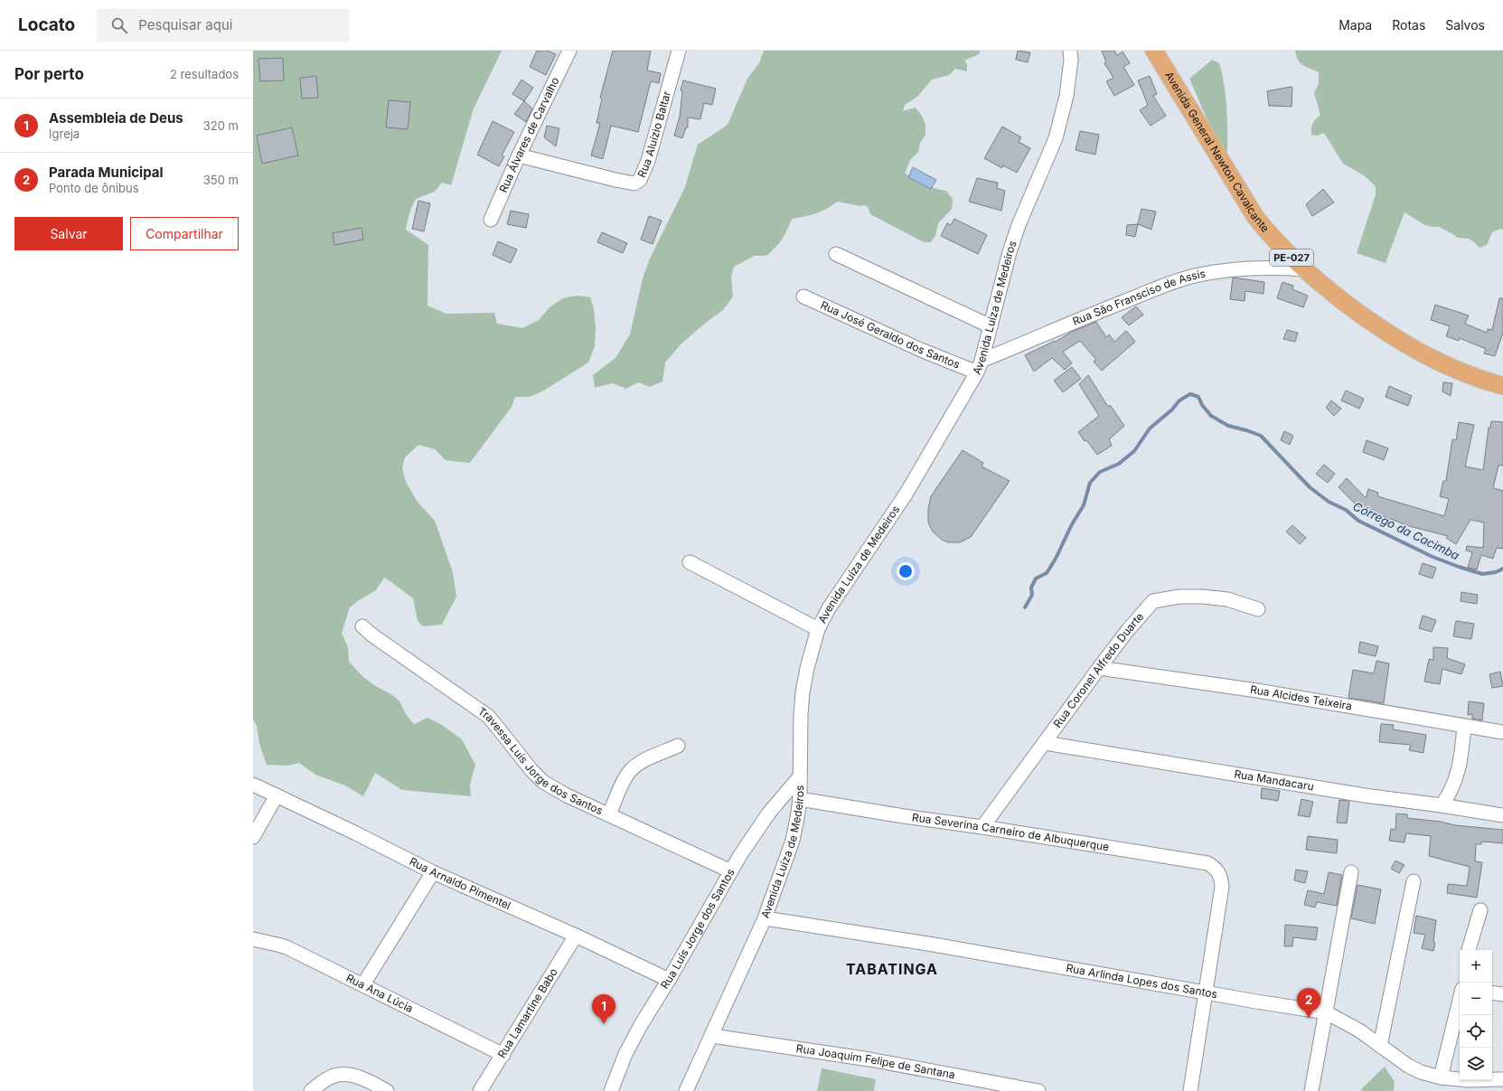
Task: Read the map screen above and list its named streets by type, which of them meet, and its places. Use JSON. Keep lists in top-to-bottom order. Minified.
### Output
{"streets":{"main road":["Avenida General Newton Cavalcante","PE-027"],"street":["Rua Aluízio Baltar","Rua Álvares de Carvalho","Rua São Fransciso de Assis","Avenida Luíza de Medeiros","Rua José Geraldo dos Santos","Rua Coronel Alfredo Duarte","Rua Alcides Teixeira","Travessa Luís Jorge dos Santos","Rua Mandacaru","Rua Severina Carneiro de Albuquerque","Rua Arnaldo Pimentel","Rua Luís Jorge dos Santos","Rua Arlinda Lopes dos Santos","Rua Ana Lúcia","Rua Lamartine Babo","Rua Joaquim Felipe de Santana"]},"crossings":[["Rua Aluízio Baltar","Rua Álvares de Carvalho"],["Avenida General Newton Cavalcante","Rua São Fransciso de Assis"],["Rua São Fransciso de Assis","Avenida Luíza de Medeiros"],["Rua São Fransciso de Assis","Rua José Geraldo dos Santos"],["Avenida Luíza de Medeiros","Rua José Geraldo dos Santos"],["Avenida Luíza de Medeiros","Rua Severina Carneiro de Albuquerque"],["Avenida Luíza de Medeiros","Rua Luís Jorge dos Santos"],["Avenida Luíza de Medeiros","Rua Arlinda Lopes dos Santos"],["Avenida Luíza de Medeiros","Rua Joaquim Felipe de Santana"],["Rua Coronel Alfredo Duarte","Rua Alcides Teixeira"],["Rua Coronel Alfredo Duarte","Rua Mandacaru"],["Rua Coronel Alfredo Duarte","Rua Severina Carneiro de Albuquerque"],["Travessa Luís Jorge dos Santos","Rua Luís Jorge dos Santos"],["Rua Severina Carneiro de Albuquerque","Rua Arlinda Lopes dos Santos"],["Rua Arnaldo Pimentel","Rua Luís Jorge dos Santos"],["Rua Arnaldo Pimentel","Rua Lamartine Babo"],["Rua Ana Lúcia","Rua Lamartine Babo"]],"districts":["TABATINGA"],"water":["Córrego da Cacimba"],"page":{"header":"Locato","search":"Pesquisar aqui","nav":["Mapa","Rotas","Salvos"],"heading":["Por perto","2 resultados"],"list":[{"mark":"1","name":"Assembleia de Deus","note":"Igreja","value":"320 m"},{"mark":"2","name":"Parada Municipal","note":"Ponto de ônibus","value":"350 m"}],"buttons":["Salvar","Compartilhar"],"map_buttons":["+","−"],"pins":["2","1"]}}
